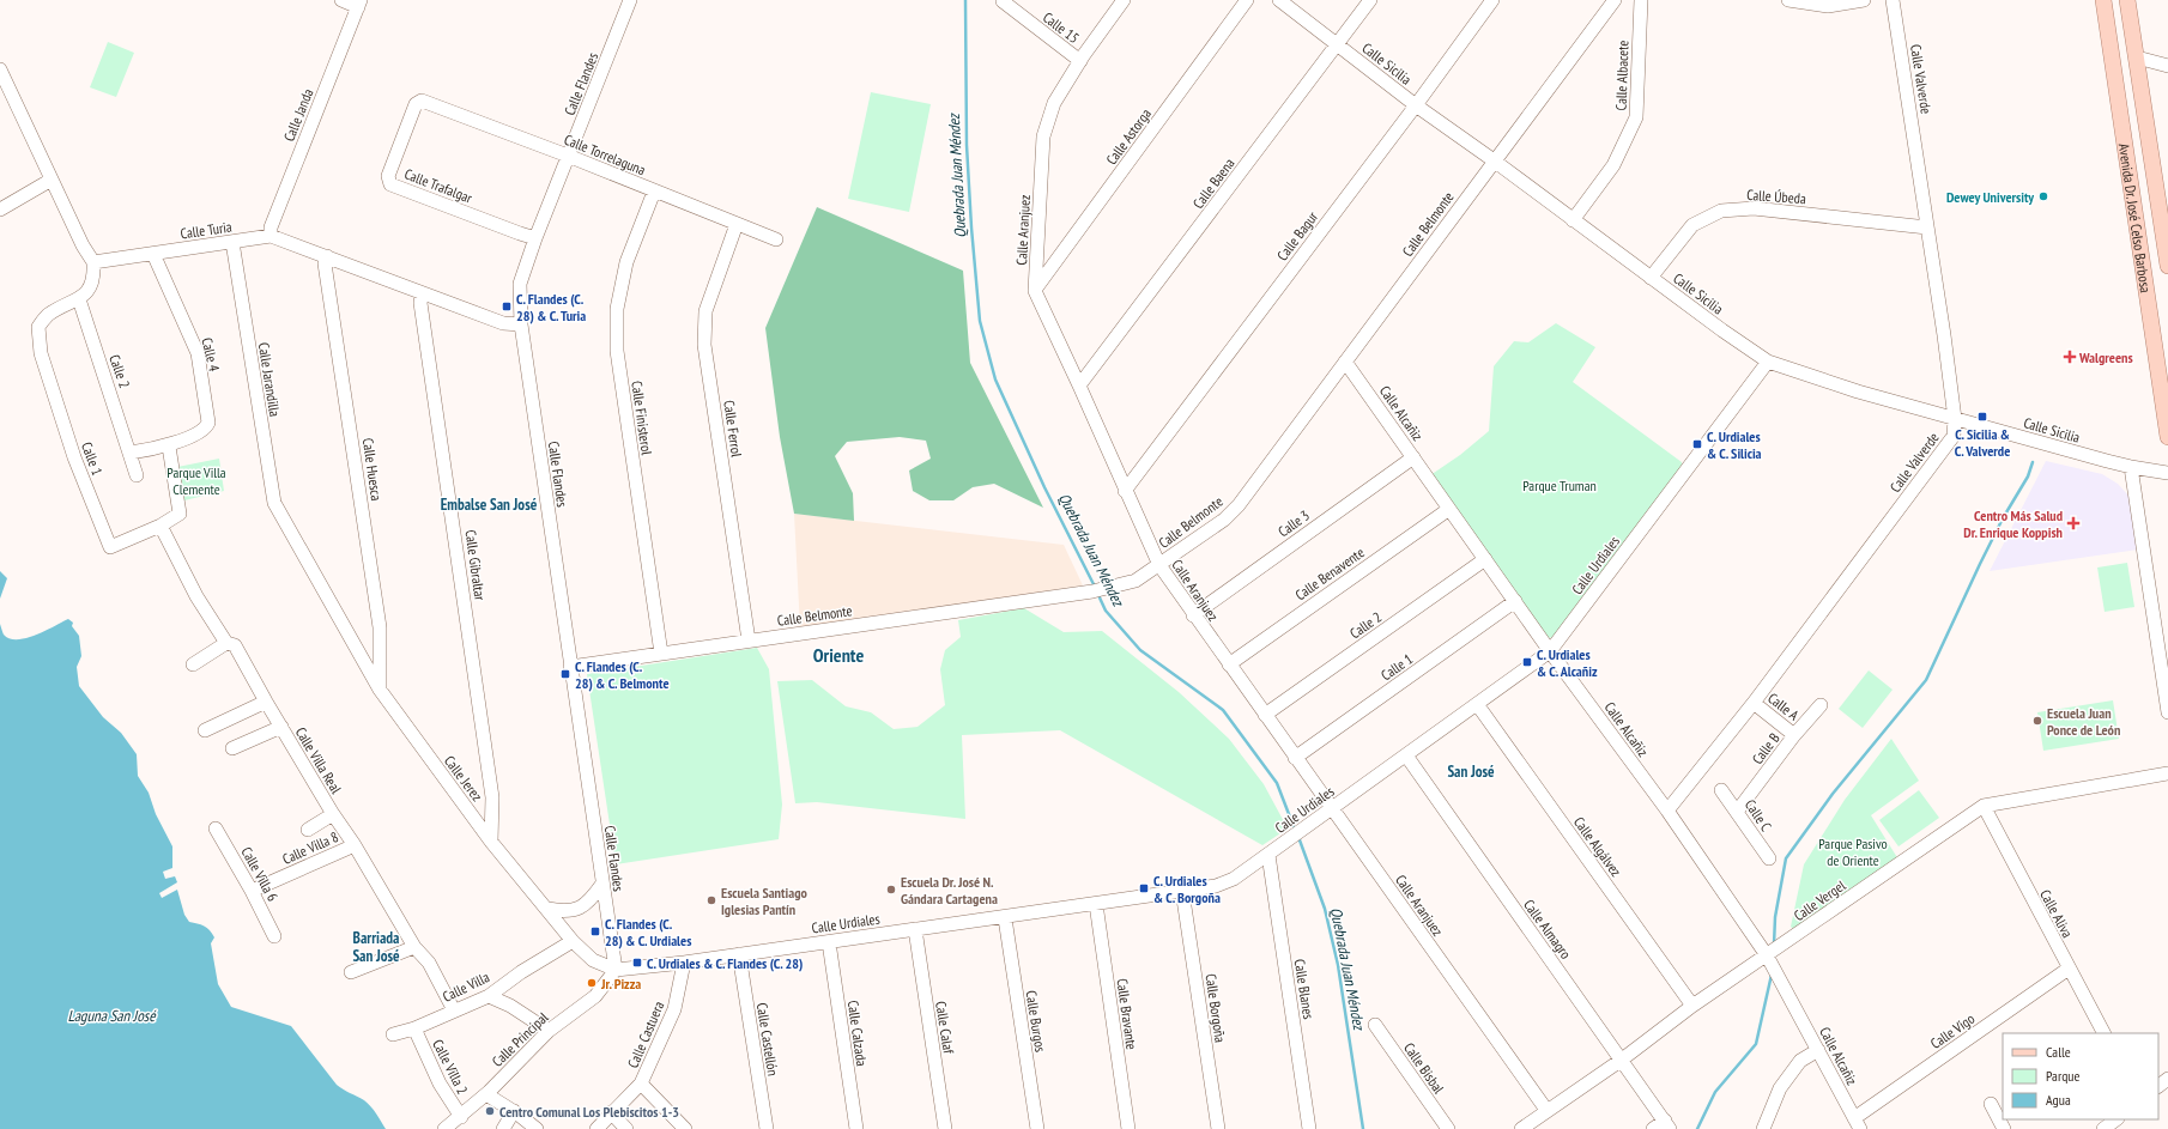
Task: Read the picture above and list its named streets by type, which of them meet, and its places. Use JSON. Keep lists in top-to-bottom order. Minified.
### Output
{"streets":{"main road":["Avenida Dr. José Celso Barbosa"],"street":["Calle 15","Calle Sicilia","Calle Albacete","Calle Valverde","Calle Flandes","Calle Janda","Calle Astorga","Calle Torrelaguna","Calle Baena","Calle Trafalgar","Calle Úbeda","Calle Belmonte","Calle Turia","Calle Aranjuez","Calle Bagur","Calle 4","Calle 2","Calle Jarandilla","Calle Alcañiz","Calle Finisterol","Calle Ferrol","Calle 1","Calle Huesca","Calle 3","Calle Gibraltar","Calle Urdiales","Calle Benavente","Calle A","Calle B","Calle Villa Real","Calle Jerez","Calle C","Calle Algálvez","Calle Villa 8","Calle Villa 6","Calle Vergel","Calle Aliva","Calle Almagro","Calle Villa","Calle Blanes","Calle Borgoña","Calle Bravante","Calle Burgos","Calle Calaf","Calle Vigo","Calle Calzada","Calle Castuera","Calle Principal","Calle Castellón","Calle Villa 2","Calle Bisbal"]},"crossings":[["Calle 15","Calle Aranjuez"],["Calle Sicilia","Calle Albacete"],["Calle Sicilia","Calle Valverde"],["Calle Sicilia","Calle Baena"],["Calle Sicilia","Calle Úbeda"],["Calle Sicilia","Calle Belmonte"],["Calle Sicilia","Calle Bagur"],["Calle Sicilia","Calle Urdiales"],["Calle Valverde","Calle Úbeda"],["Calle Valverde","Calle Alcañiz"],["Calle Valverde","Calle A"],["Calle Flandes","Calle Torrelaguna"],["Calle Flandes","Calle Trafalgar"],["Calle Flandes","Calle Belmonte"],["Calle Flandes","Calle Turia"],["Calle Flandes","Calle Jerez"],["Calle Flandes","Calle Principal"],["Calle Janda","Calle Turia"],["Calle Astorga","Calle Aranjuez"],["Calle Torrelaguna","Calle Trafalgar"],["Calle Torrelaguna","Calle Finisterol"],["Calle Torrelaguna","Calle Ferrol"],["Calle Baena","Calle Aranjuez"],["Calle Belmonte","Calle Aranjuez"],["Calle Belmonte","Calle Alcañiz"],["Calle Belmonte","Calle Finisterol"],["Calle Belmonte","Calle Ferrol"],["Calle Turia","Calle 4"],["Calle Turia","Calle Jarandilla"],["Calle Turia","Calle 1"],["Calle Turia","Calle Huesca"],["Calle Turia","Calle Gibraltar"],["Calle Aranjuez","Calle Bagur"],["Calle Aranjuez","Calle 2"],["Calle Aranjuez","Calle 1"],["Calle Aranjuez","Calle 3"],["Calle Aranjuez","Calle Urdiales"],["Calle Aranjuez","Calle Benavente"],["Calle Aranjuez","Calle Vergel"],["Calle 4","Calle 1"],["Calle 2","Calle Alcañiz"],["Calle 2","Calle 1"],["Calle Jarandilla","Calle Jerez"],["Calle Alcañiz","Calle 1"],["Calle Alcañiz","Calle 3"],["Calle Alcañiz","Calle Urdiales"],["Calle Alcañiz","Calle Benavente"],["Calle Alcañiz","Calle Vergel"],["Calle Alcañiz","Calle Vigo"],["Calle 1","Calle Villa Real"],["Calle Huesca","Calle Jerez"],["Calle Gibraltar","Calle Jerez"],["Calle Urdiales","Calle Jerez"],["Calle Urdiales","Calle Algálvez"],["Calle Urdiales","Calle Almagro"],["Calle Urdiales","Calle Blanes"],["Calle Urdiales","Calle Borgoña"],["Calle Urdiales","Calle Bravante"],["Calle Urdiales","Calle Burgos"],["Calle Urdiales","Calle Calaf"],["Calle Urdiales","Calle Calzada"],["Calle Urdiales","Calle Castuera"],["Calle Urdiales","Calle Castellón"],["Calle A","Calle B"],["Calle B","Calle C"],["Calle Villa Real","Calle Villa 8"],["Calle Villa Real","Calle Villa"],["Calle Jerez","Calle Villa"],["Calle Jerez","Calle Castuera"],["Calle Jerez","Calle Principal"],["Calle Algálvez","Calle Vergel"],["Calle Villa 8","Calle Villa 6"],["Calle Vergel","Calle Aliva"],["Calle Vergel","Calle Almagro"],["Calle Aliva","Calle Vigo"],["Calle Villa","Calle Villa 2"],["Calle Principal","Calle Villa 2"]],"districts":["Embalse San José","Oriente","San José","Barriada San José"],"water":["Quebrada Juan Méndez","Laguna San José"],"parks":["Parque Villa Clemente","Parque Truman","Parque Pasivo de Oriente"],"places":{"other":["Dewey University","Escuela Juan Ponce de León","Escuela Dr. José N. Gándara Cartagena","Escuela Santiago Iglesias Pantín","Jr. Pizza","Centro Comunal Los Plebiscitos 1-3"],"transit":["C. Flandes (C. 28) & C. Turia","C. Sicilia & C. Valverde","C. Urdiales & C. Silicia","C. Urdiales & C. Alcañiz","C. Flandes (C. 28) & C. Belmonte","C. Urdiales & C. Borgoña","C. Flandes (C. 28) & C. Urdiales","C. Urdiales & C. Flandes (C. 28)"],"health":["Walgreens","Centro Más Salud Dr. Enrique Koppish"]},"legend":["Calle","Parque","Agua"]}
